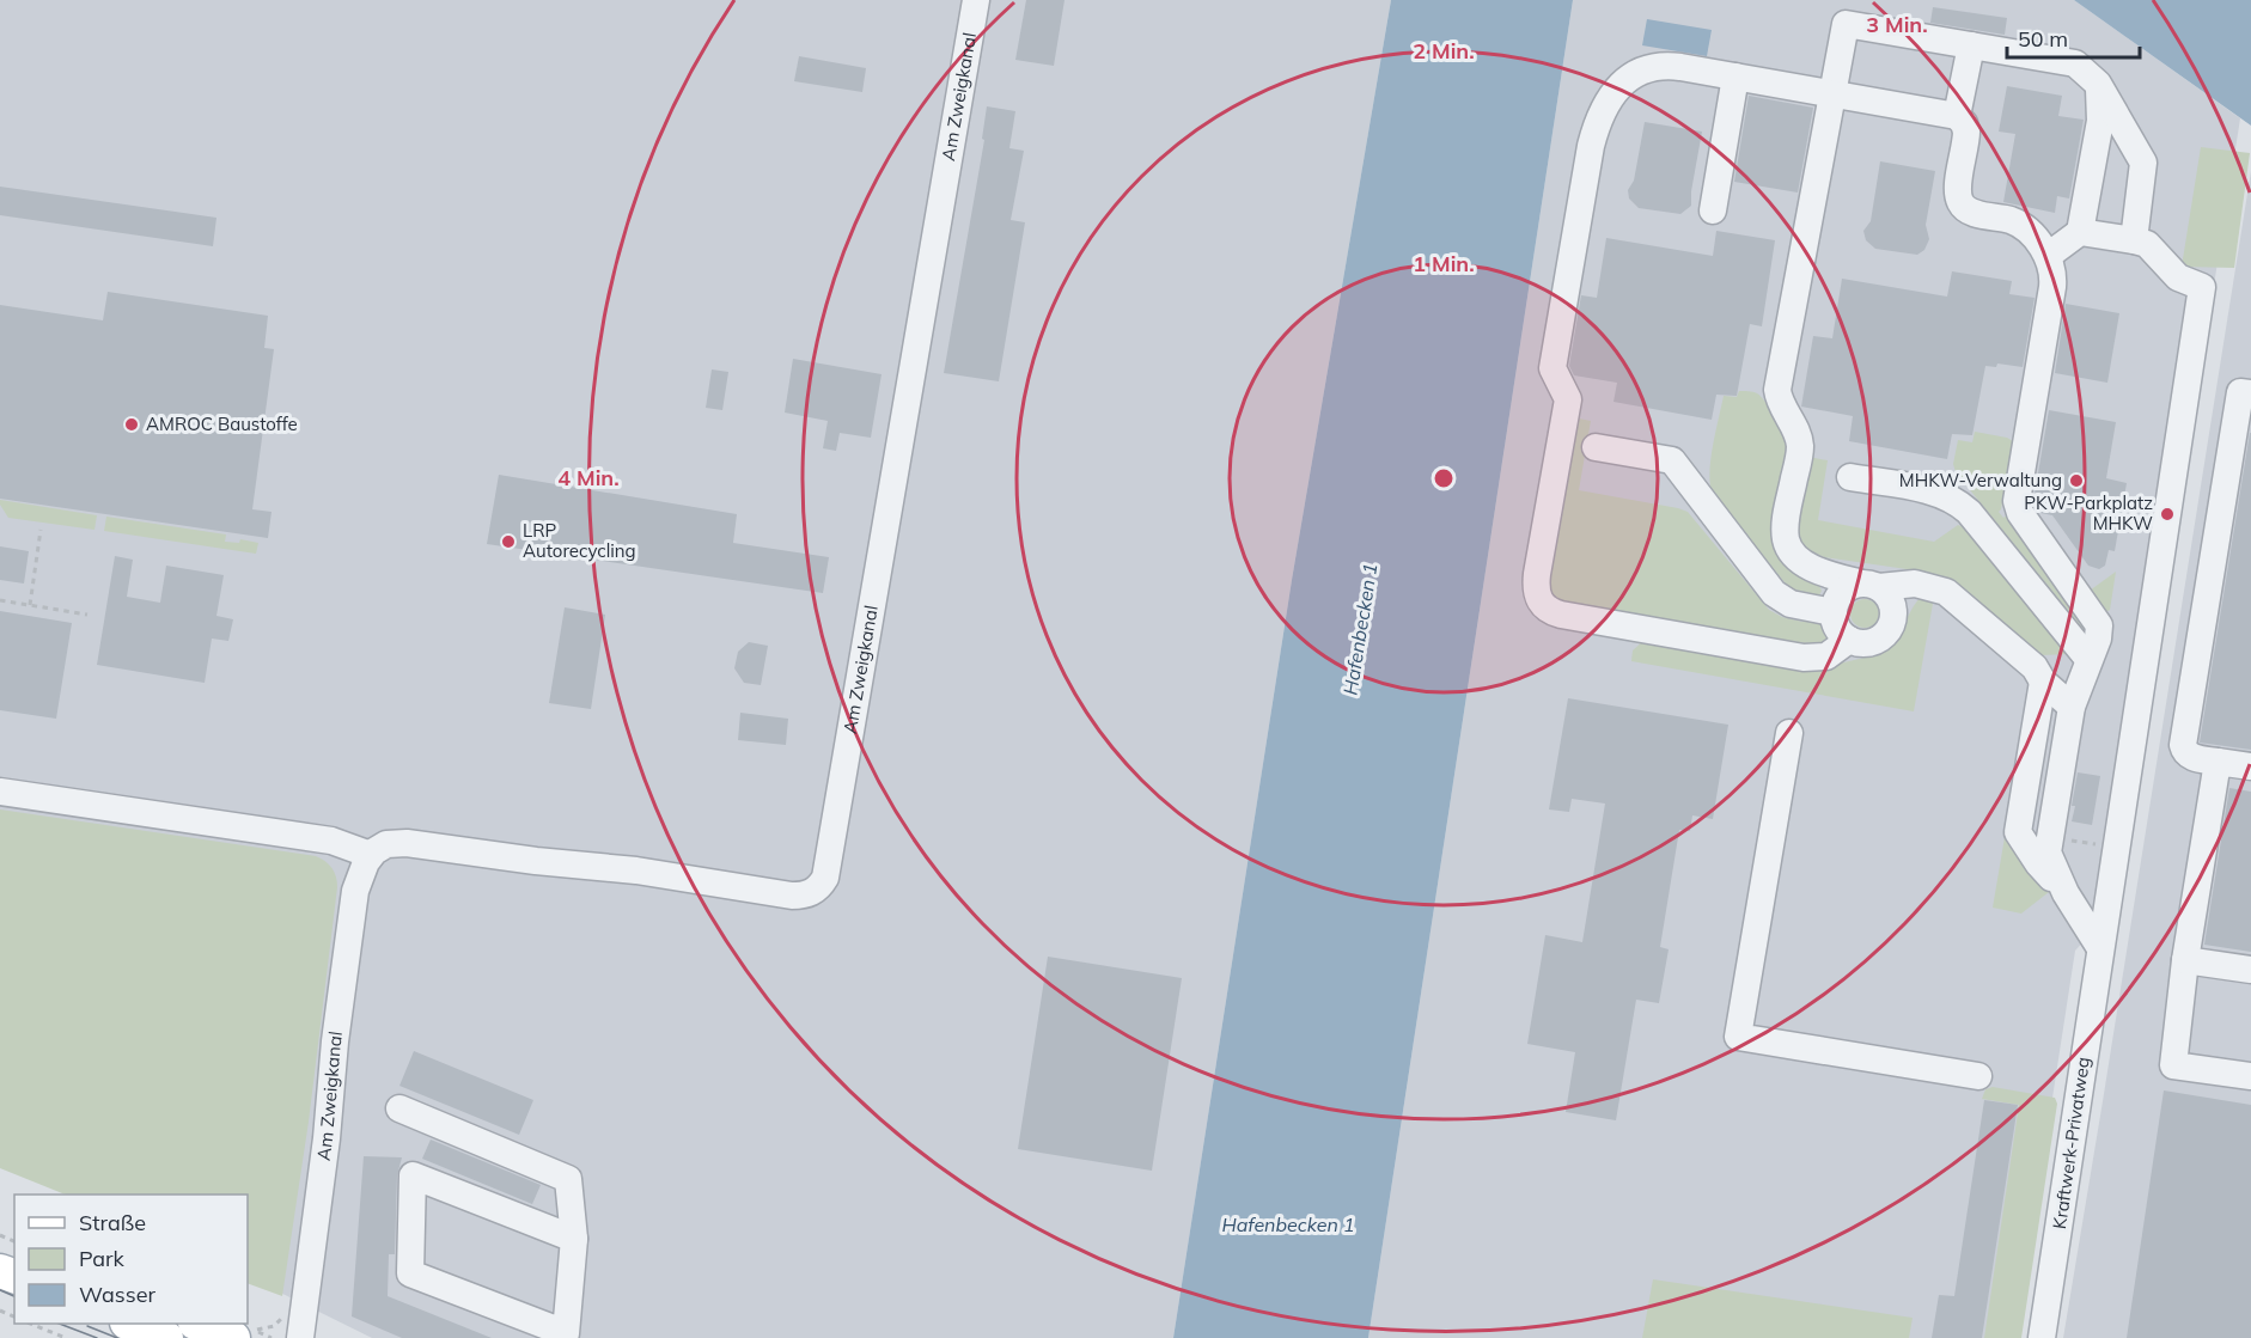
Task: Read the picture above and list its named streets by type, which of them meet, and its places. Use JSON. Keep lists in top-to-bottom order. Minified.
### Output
{"streets":{"street":["Am Zweigkanal","Kraftwerk-Privatweg"]},"water":["Hafenbecken 1"],"places":["AMROC Baustoffe","MHKW-Verwaltung","PKW-Parkplatz MHKW","LRP Autorecycling"],"legend":["Straße","Park","Wasser"],"scale_bar":"50 m","rings":["3 Min.","2 Min.","1 Min.","4 Min."]}
